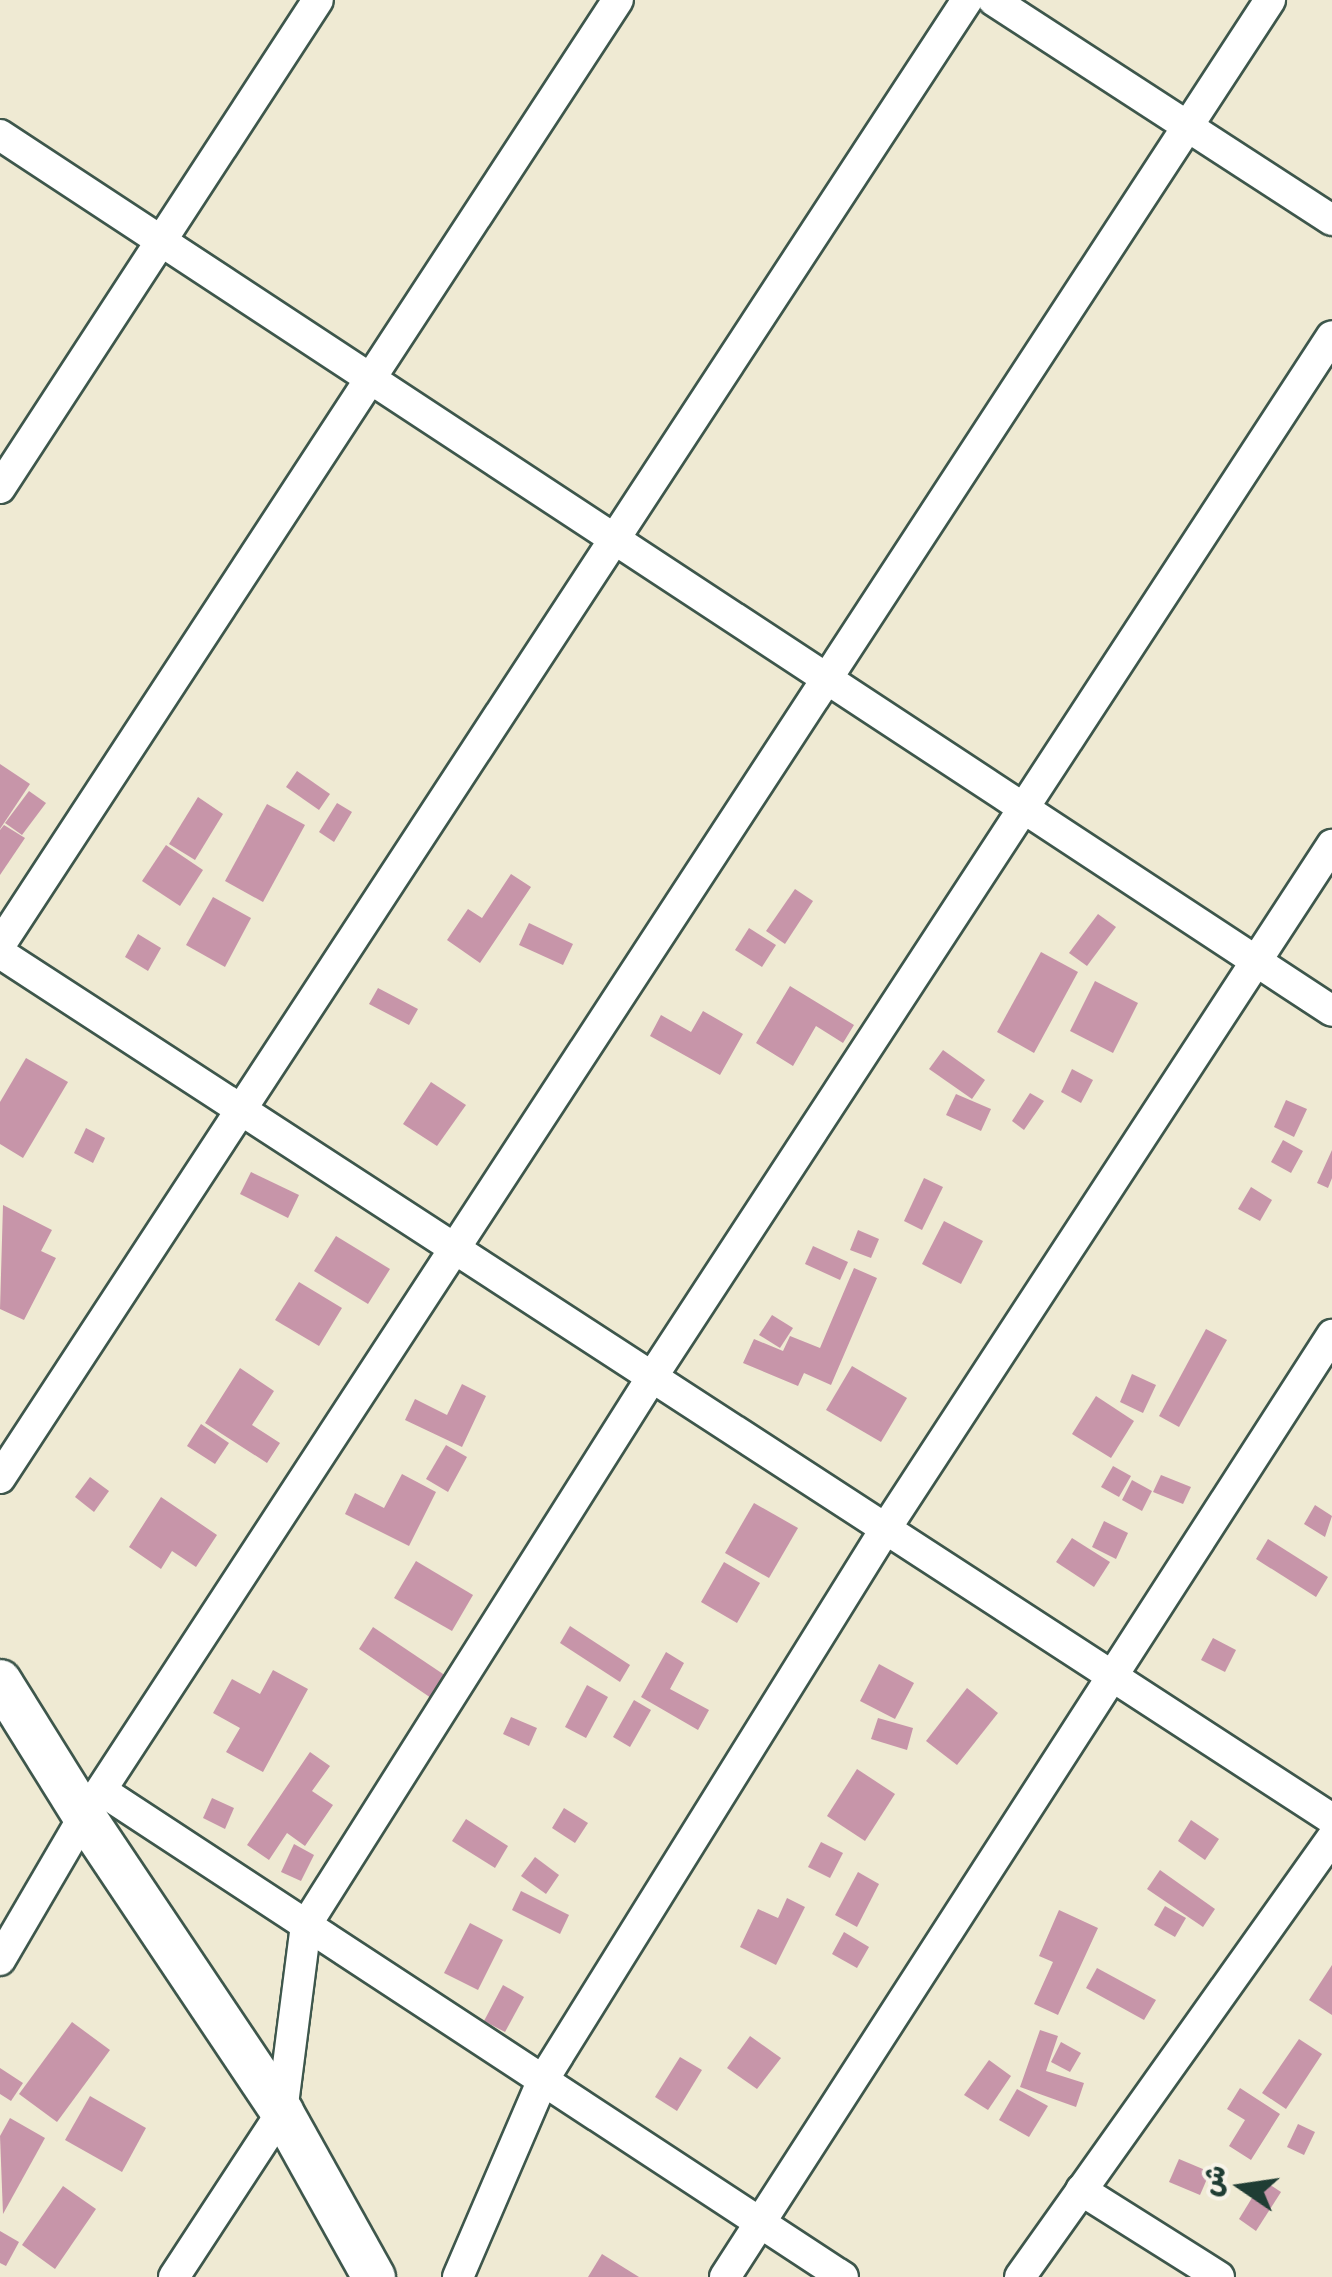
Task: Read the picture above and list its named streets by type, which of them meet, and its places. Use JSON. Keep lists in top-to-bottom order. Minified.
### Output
{"north":"left"}
